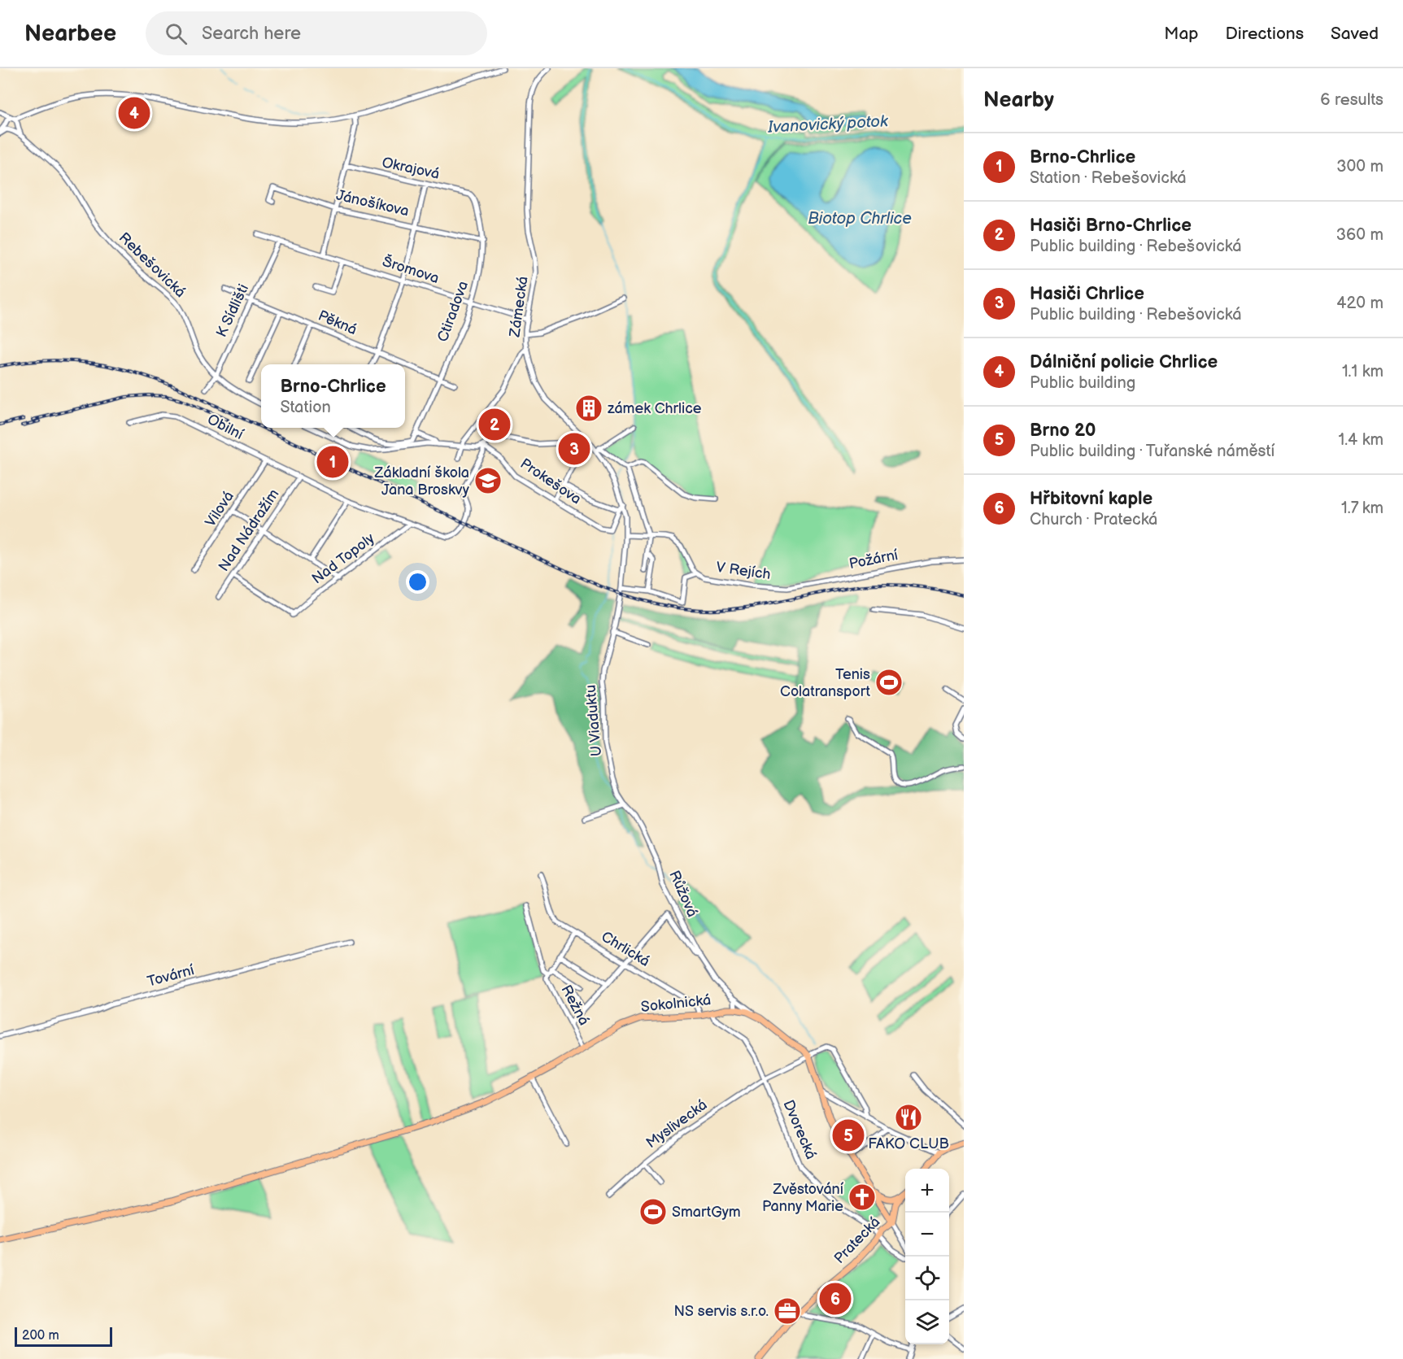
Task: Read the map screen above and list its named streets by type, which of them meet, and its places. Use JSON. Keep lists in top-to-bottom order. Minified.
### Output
{"streets":{"main road":["Sokolnická","Pratecká"],"street":["Okrajová","Jánošíkova","Rebešovická","Šromova","Zámecká","K Sídlišti","Ctiradova","Pěkná","Obilní","Prokešova","Vilová","Nad Nádražím","Nad Topoly","Požární","V Rejích","U Viaduktu","Růžová","Chrlická","Tovární","Režná","Myslivecká","Dvorecká"]},"crossings":[["Okrajová","Ctiradova"],["Jánošíkova","Ctiradova"],["Rebešovická","K Sídlišti"],["Šromova","Zámecká"],["Šromova","K Sídlišti"],["Šromova","Ctiradova"],["Zámecká","U Viaduktu"],["K Sídlišti","Pěkná"],["Ctiradova","Pěkná"],["Obilní","Prokešova"],["Obilní","Vilová"],["Obilní","Nad Nádražím"],["Obilní","Nad Topoly"],["Nad Nádražím","Nad Topoly"],["Požární","V Rejích"],["V Rejích","U Viaduktu"],["U Viaduktu","Růžová"],["Růžová","Chrlická"],["Růžová","Sokolnická"],["Chrlická","Sokolnická"],["Chrlická","Režná"],["Sokolnická","Režná"],["Sokolnická","Myslivecká"],["Sokolnická","Dvorecká"],["Myslivecká","Dvorecká"],["Dvorecká","Pratecká"]],"water":["Ivanovický potok","Biotop Chrlice"],"places":{"building":["zámek Chrlice"],"school or university":["Základní škola Jana Broskvy"],"sports":["Tenis Colatransport","SmartGym"],"restaurant":["FAKO CLUB"],"church":["Zvěstování Panny Marie"],"office":["NS servis s.r.o."]},"scale_bar":"200 m","page":{"header":"Nearbee","search":"Search here","nav":["Map","Directions","Saved"],"heading":["Nearby","6 results"],"pins":["4","2","3","1","5","6"],"list":[{"mark":"1","name":"Brno-Chrlice","note":"Station · Rebešovická","value":"300 m"},{"mark":"2","name":"Hasiči Brno-Chrlice","note":"Public building · Rebešovická","value":"360 m"},{"mark":"3","name":"Hasiči Chrlice","note":"Public building · Rebešovická","value":"420 m"},{"mark":"4","name":"Dálniční policie Chrlice","note":"Public building","value":"1.1 km"},{"mark":"5","name":"Brno 20","note":"Public building · Tuřanské náměstí","value":"1.4 km"},{"mark":"6","name":"Hřbitovní kaple","note":"Church · Pratecká","value":"1.7 km"}],"popup":["Brno-Chrlice","Station"],"map_buttons":["+","−"],"scale":"200 m"}}
